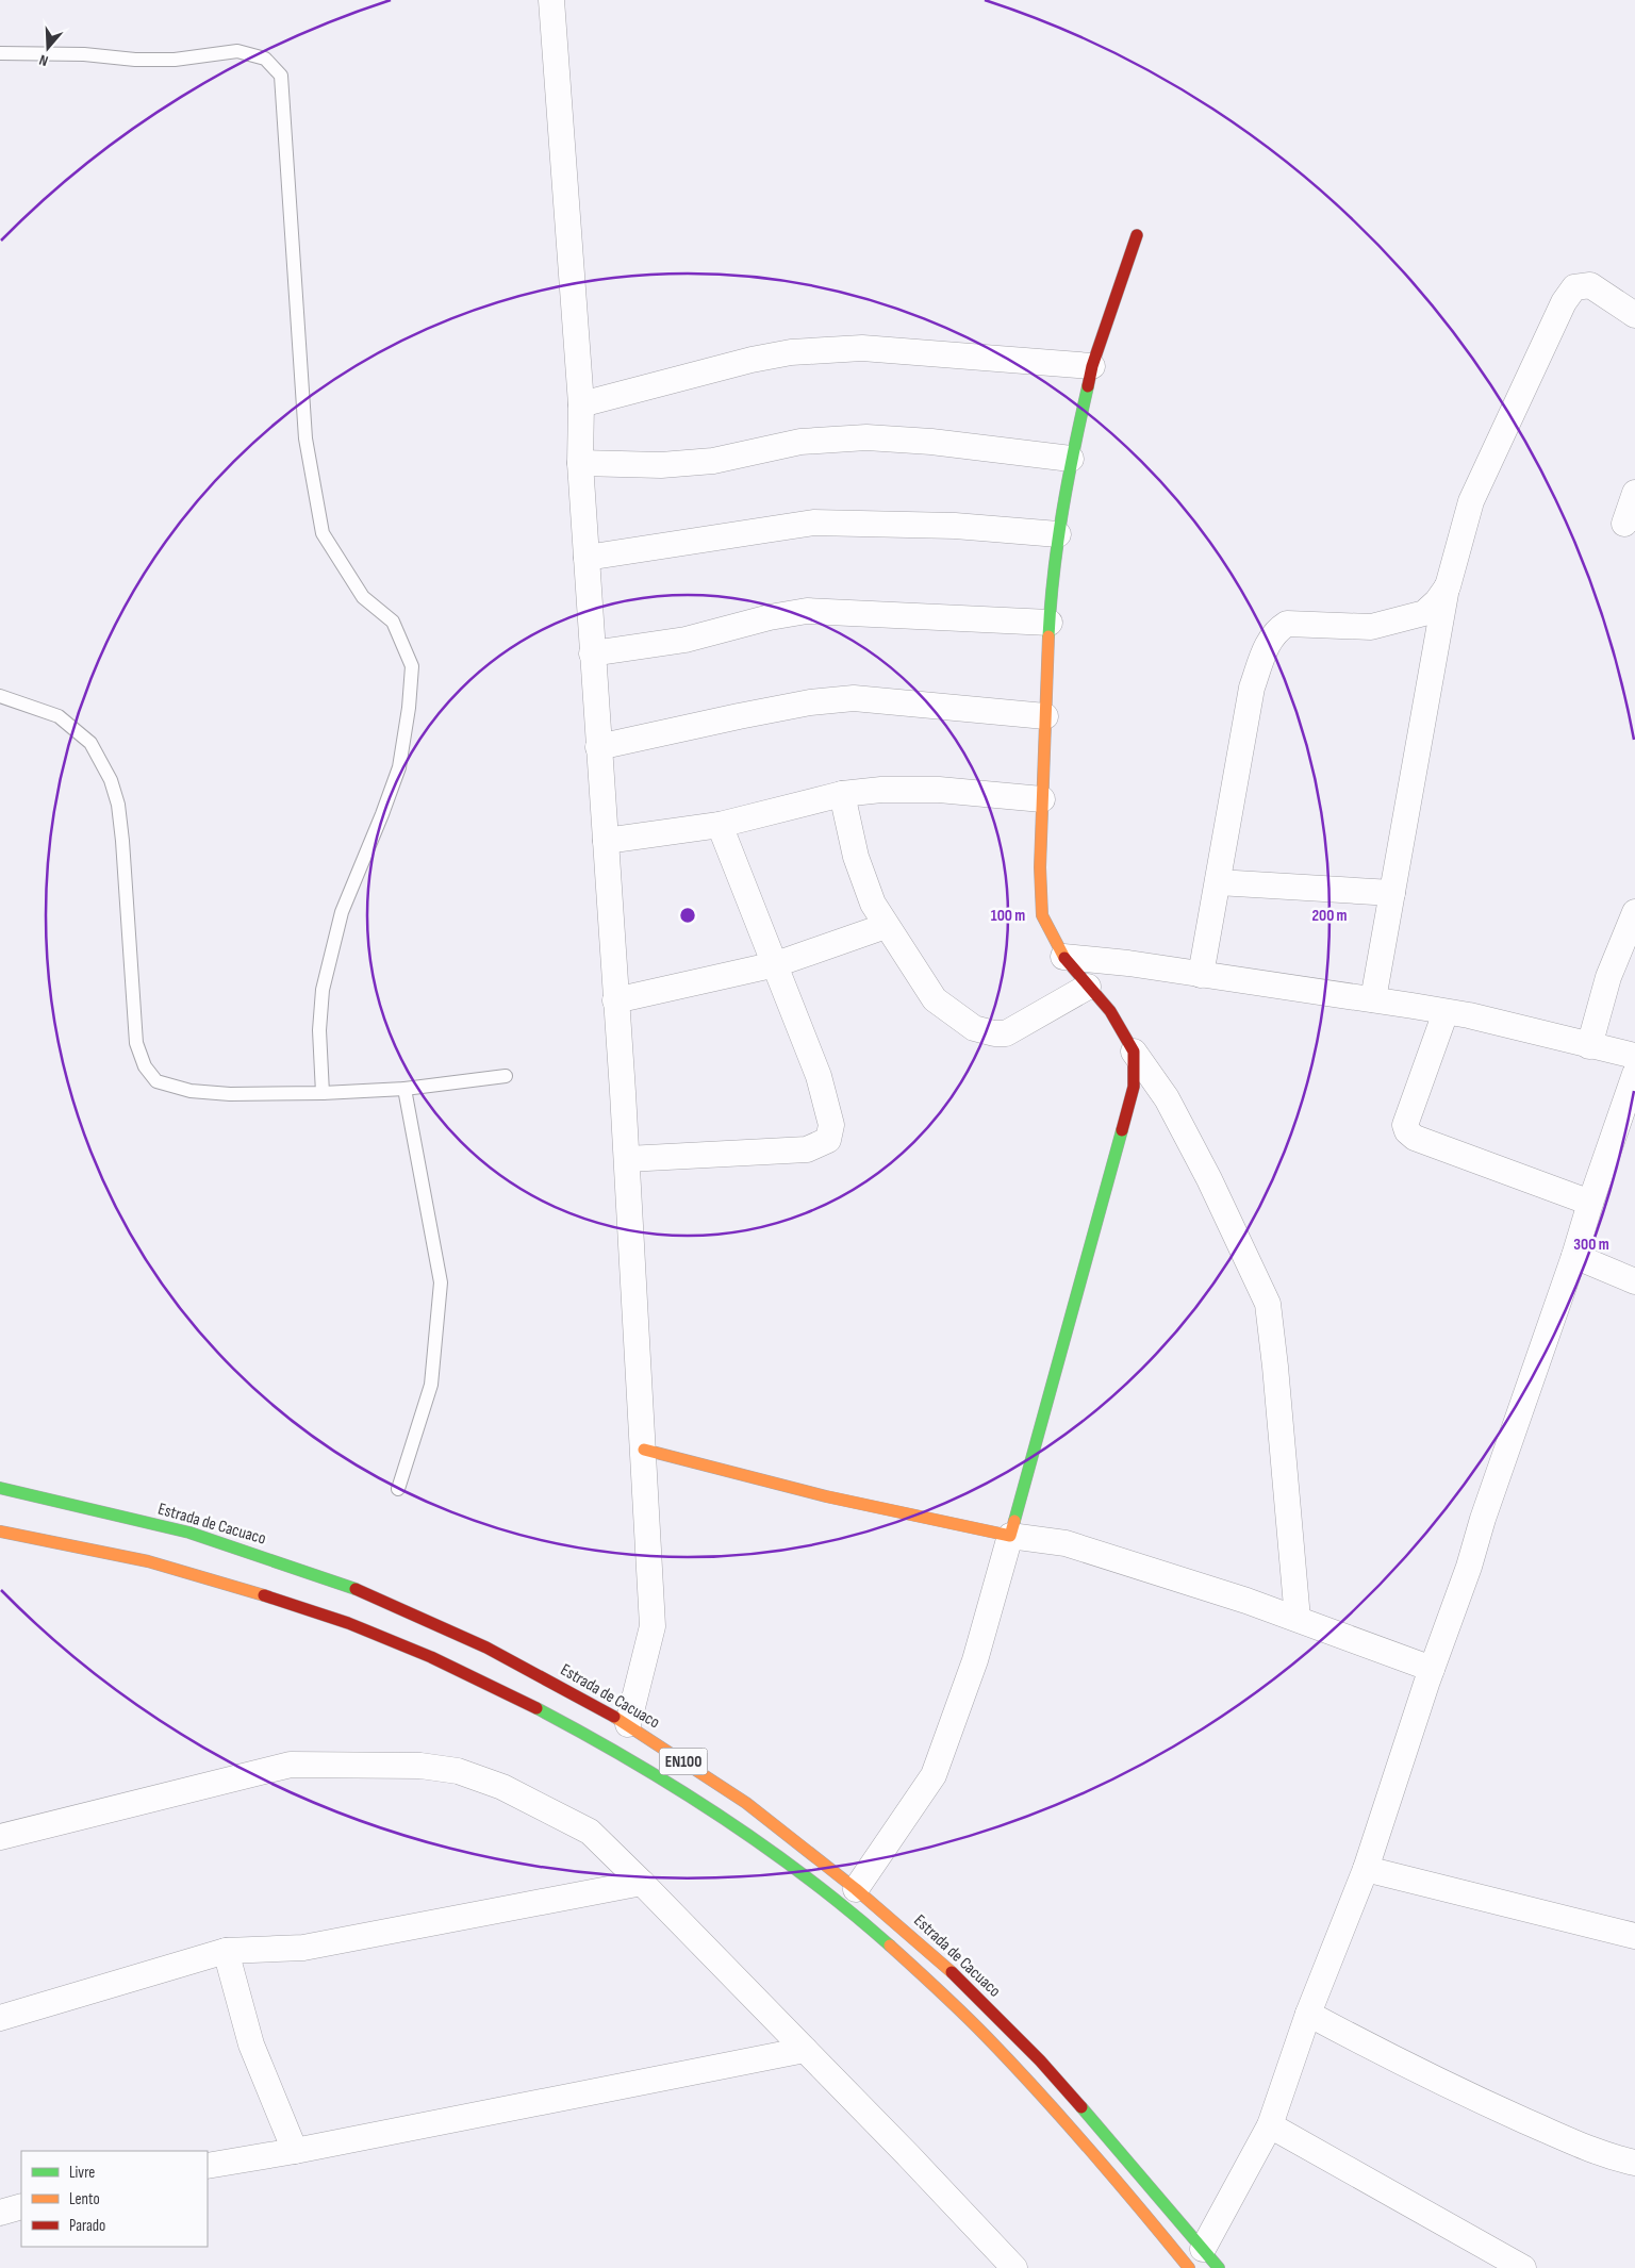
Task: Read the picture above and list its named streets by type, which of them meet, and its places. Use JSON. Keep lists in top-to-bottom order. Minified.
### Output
{"streets":{"main road":["Estrada de Cacuaco","EN100"]},"legend":["Livre","Lento","Parado"],"north":"bottom","rings":["100 m","200 m","300 m"]}
